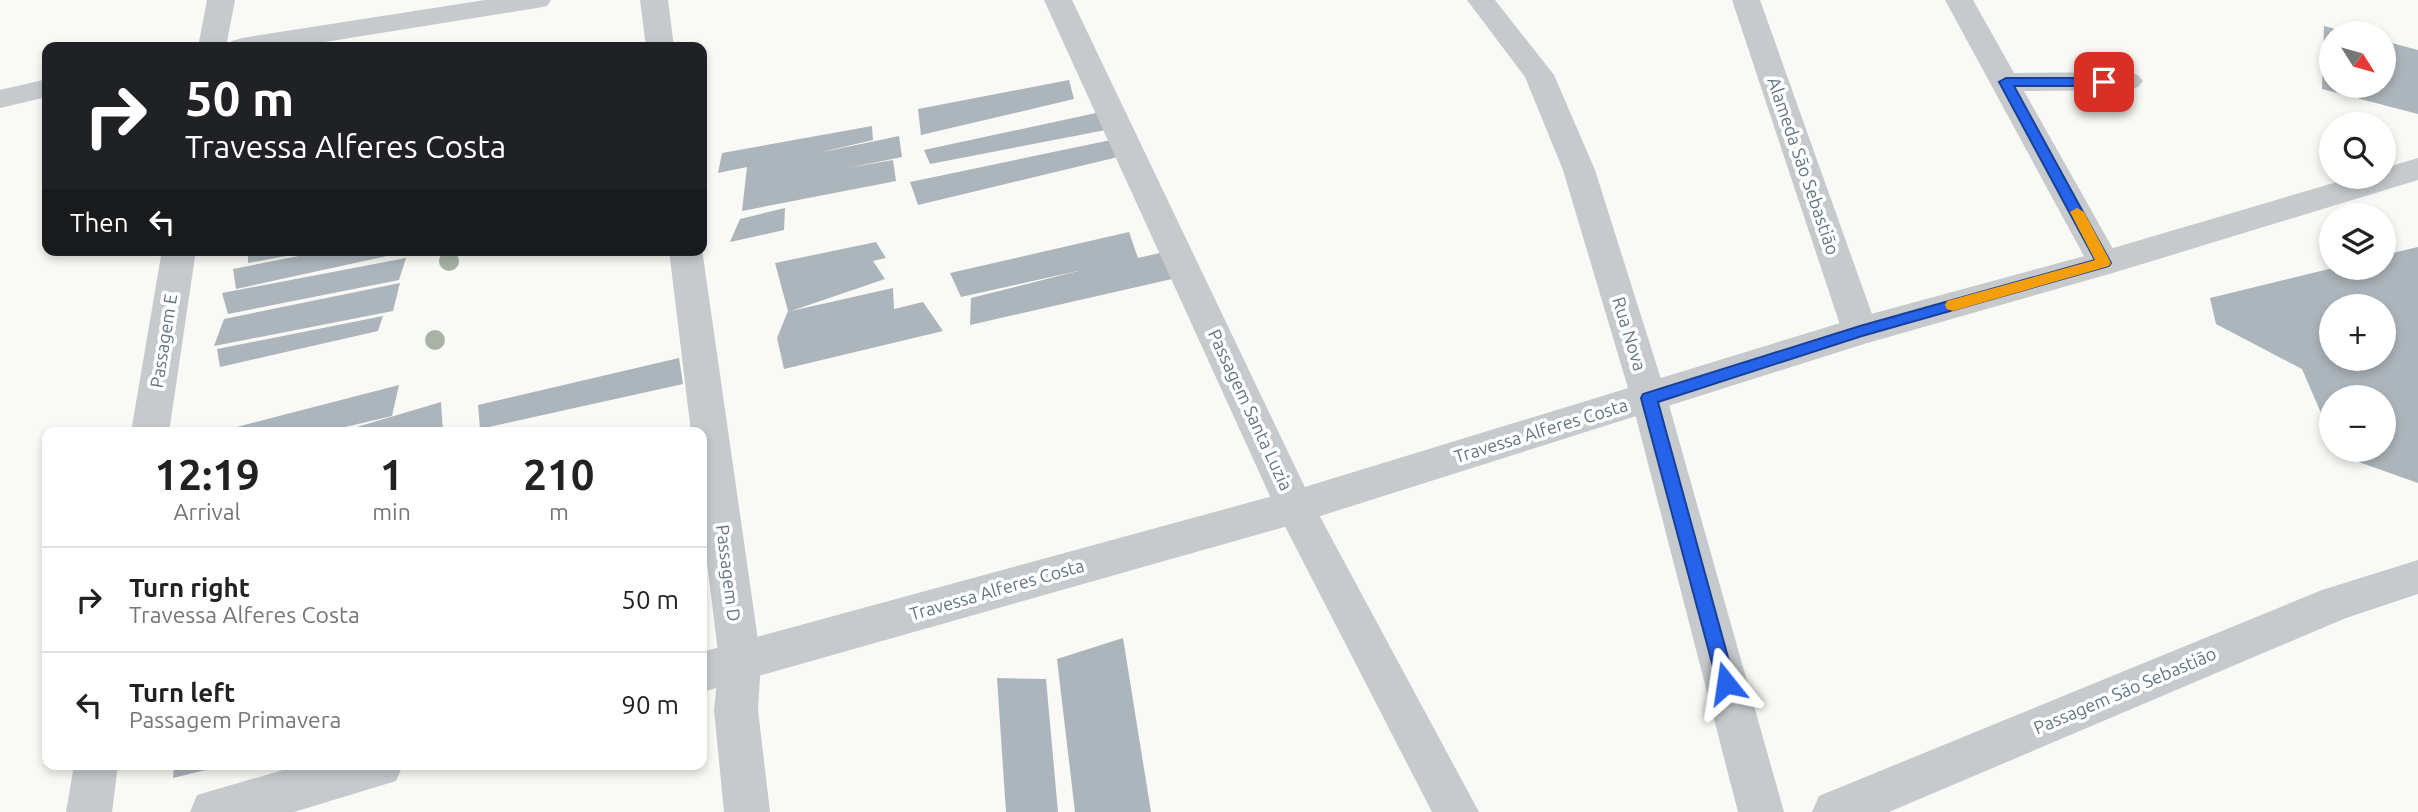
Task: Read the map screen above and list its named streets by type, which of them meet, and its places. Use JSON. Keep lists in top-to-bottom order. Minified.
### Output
{"streets":{"street":["Alameda São Sebastião","Rua Nova","Passagem E","Passagem Santa Luzia","Travessa Alferes Costa","Passagem D","Passagem São Sebastião"]},"crossings":[["Alameda São Sebastião","Travessa Alferes Costa"],["Rua Nova","Travessa Alferes Costa"],["Passagem Santa Luzia","Travessa Alferes Costa"],["Travessa Alferes Costa","Passagem D"]],"north":"bottom right","page":{"map_buttons":["+","−"],"turn":["50 m","Travessa Alferes Costa"],"then":"Then","eta":["12:19","Arrival","1","min","210","m"],"list":[{"name":"Turn right","note":"Travessa Alferes Costa","value":"50 m"},{"name":"Turn left","note":"Passagem Primavera","value":"90 m"}]}}
